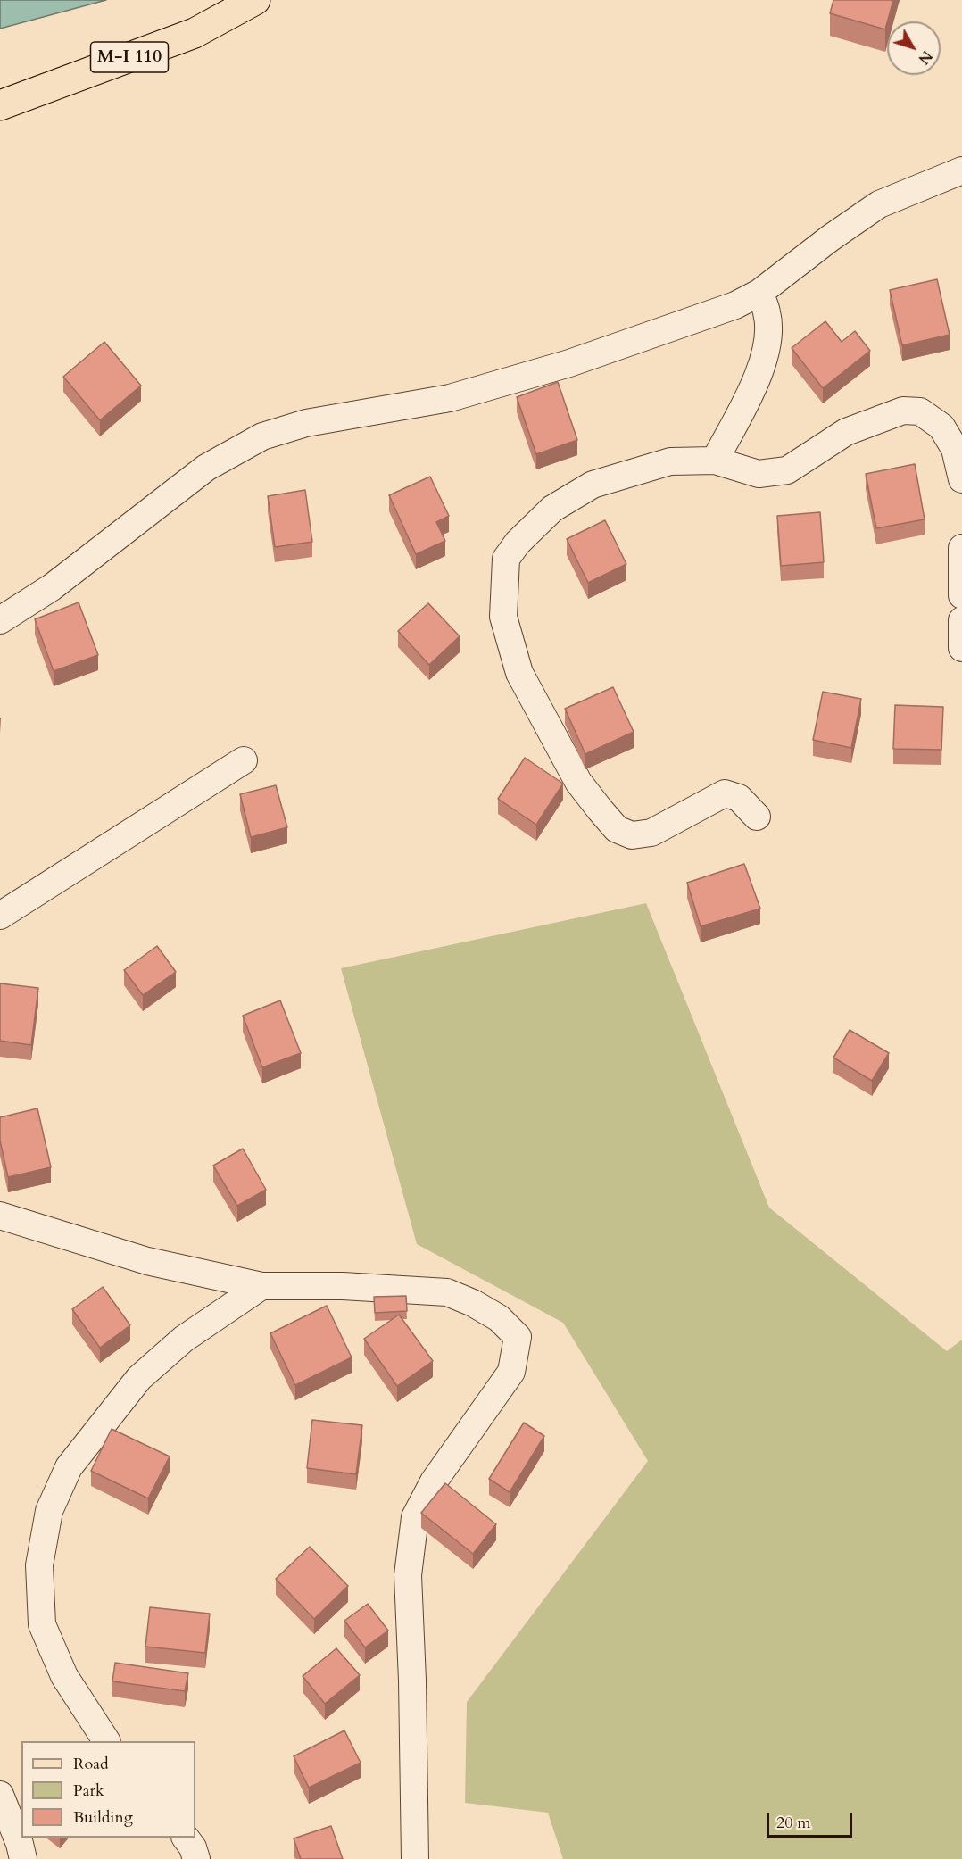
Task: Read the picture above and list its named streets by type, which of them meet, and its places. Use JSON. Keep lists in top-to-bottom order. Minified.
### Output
{"streets":{"main road":["M-I 110"]},"legend":["Road","Park","Building"],"scale_bar":"20 m","north":"bottom right"}
